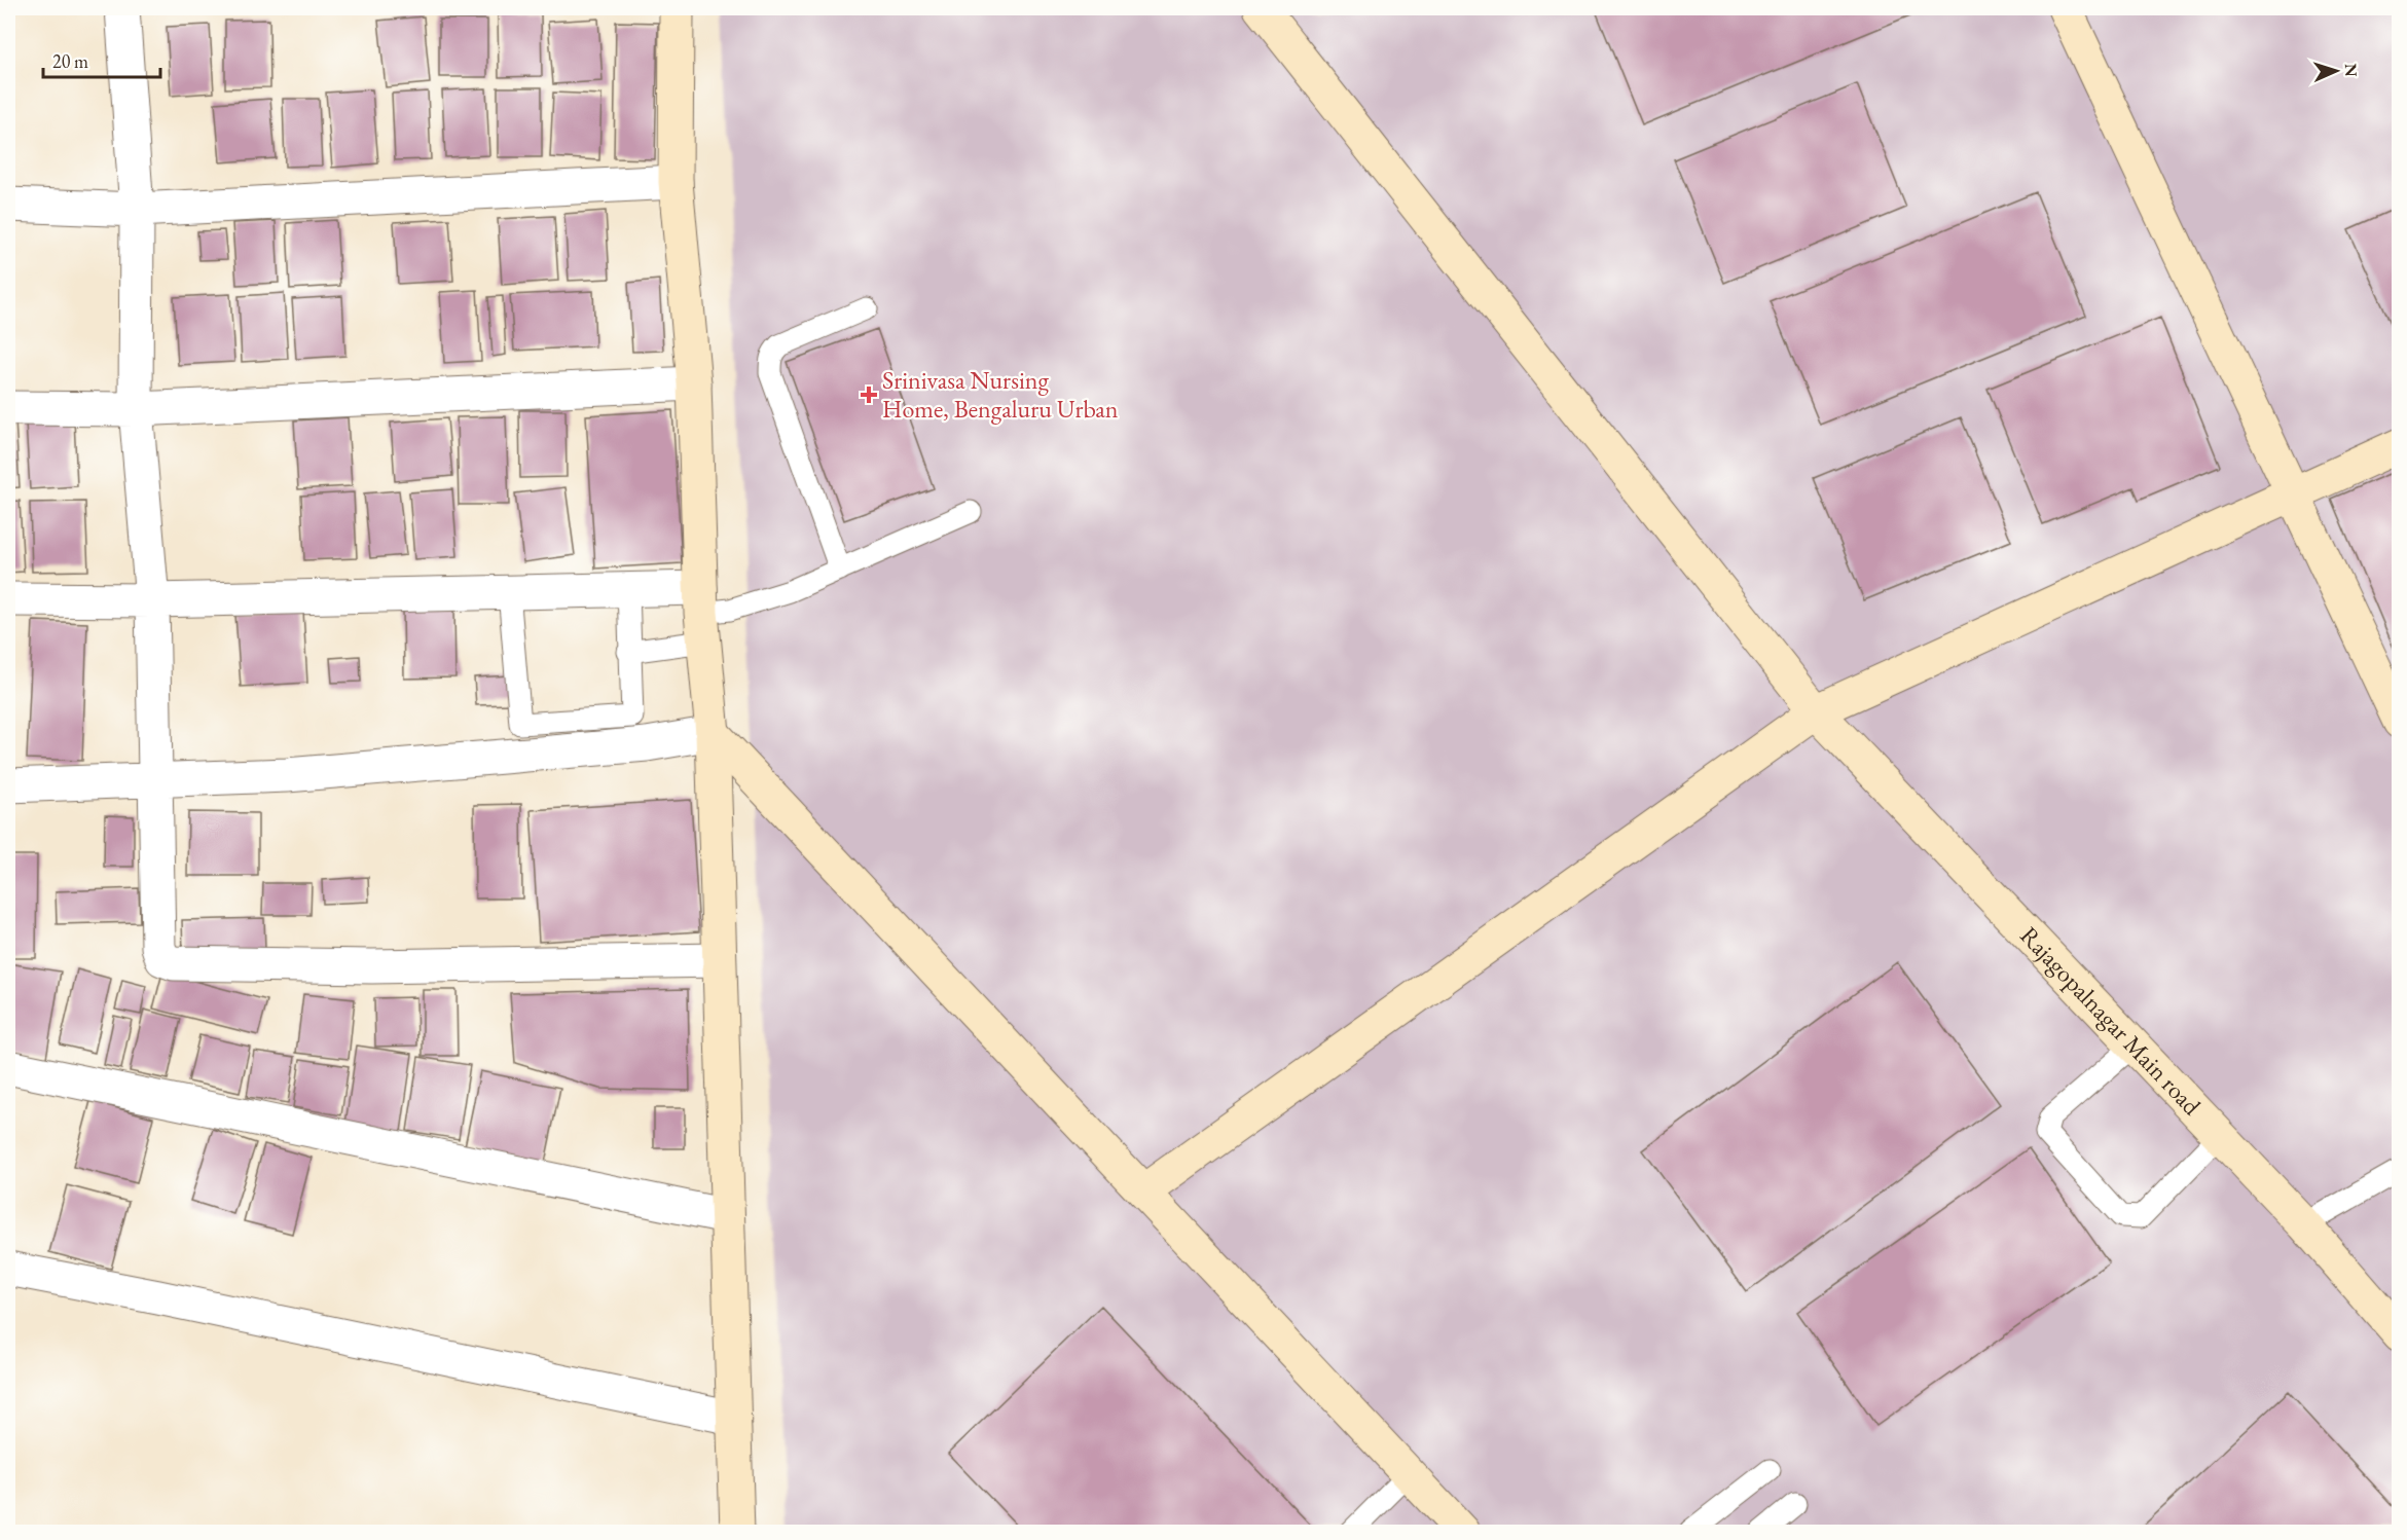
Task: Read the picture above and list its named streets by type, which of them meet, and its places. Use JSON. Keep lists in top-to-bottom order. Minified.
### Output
{"streets":{"street":["Rajagopalnagar Main road"]},"places":{"health":["Srinivasa Nursing Home, Bengaluru Urban"]},"scale_bar":"20 m","north":"right"}
